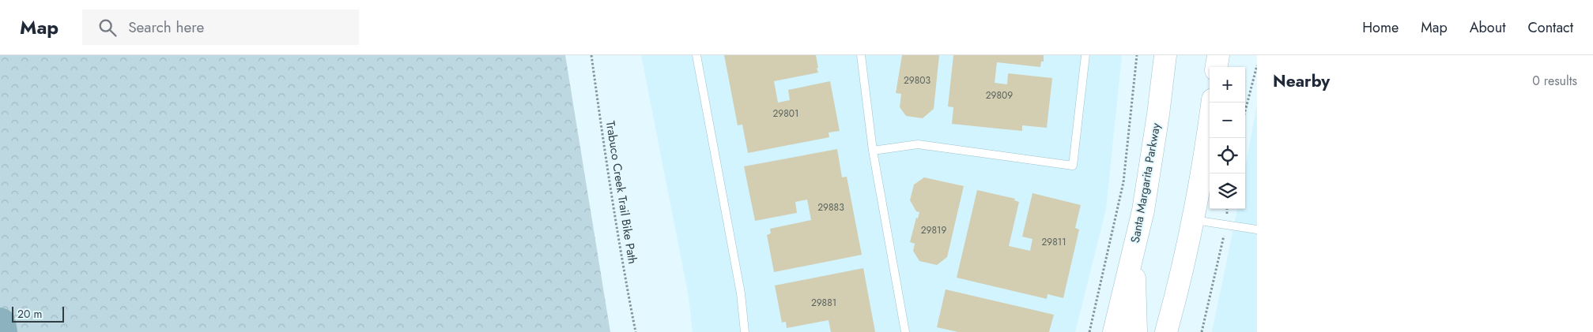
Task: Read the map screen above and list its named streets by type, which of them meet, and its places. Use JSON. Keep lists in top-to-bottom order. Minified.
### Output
{"streets":{"main road":["Santa Margarita Parkway"],"path":["Trabuco Creek Trail Bike Path"]},"house_numbers":["29803","29809","29801","29883","29819","29811","29881"],"scale_bar":"20 m","page":{"header":"Map","search":"Search here","nav":["Home","Map","About","Contact"],"heading":["Nearby","0 results"],"map_buttons":["+","−"],"scale":"20 m"}}
